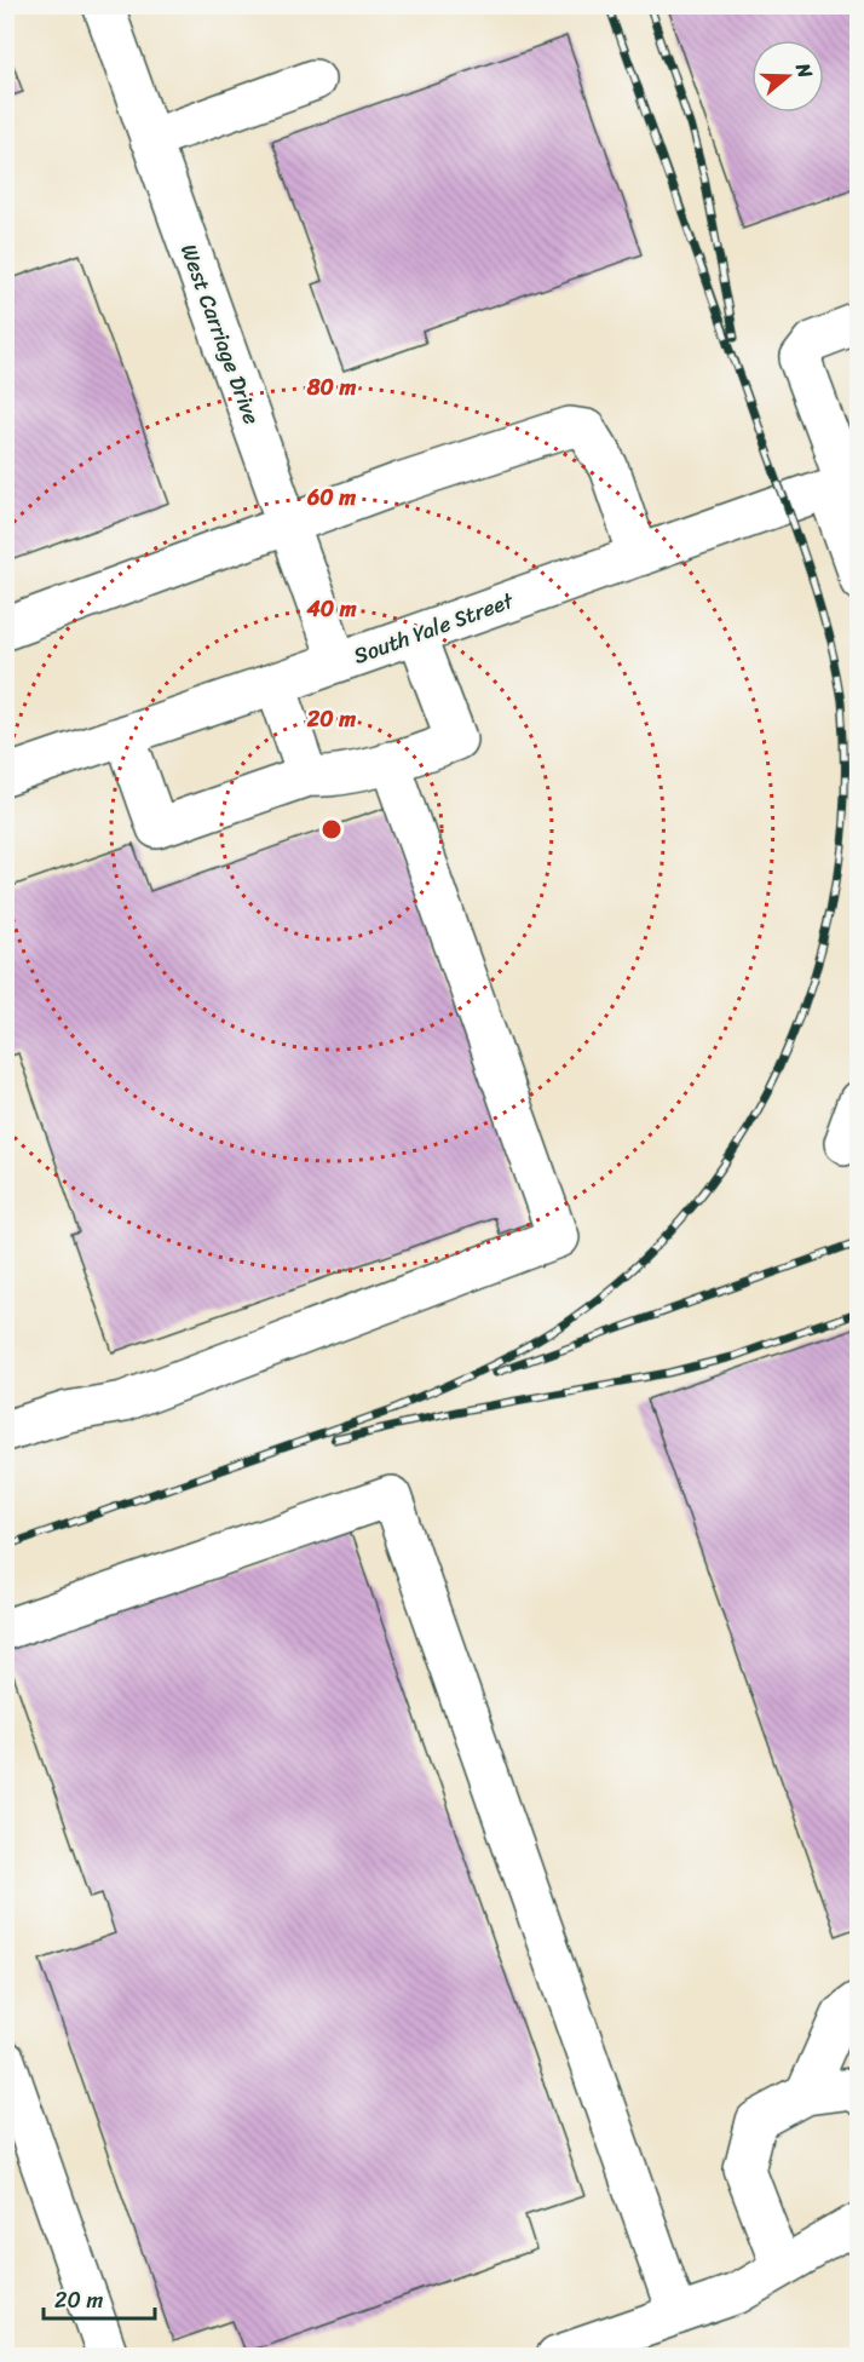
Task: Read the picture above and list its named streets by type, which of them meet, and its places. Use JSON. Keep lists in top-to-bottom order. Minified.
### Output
{"streets":{"street":["West Carriage Drive","South Yale Street"]},"crossings":[["West Carriage Drive","South Yale Street"]],"scale_bar":"20 m","north":"right","rings":["80 m","60 m","40 m","20 m"]}
